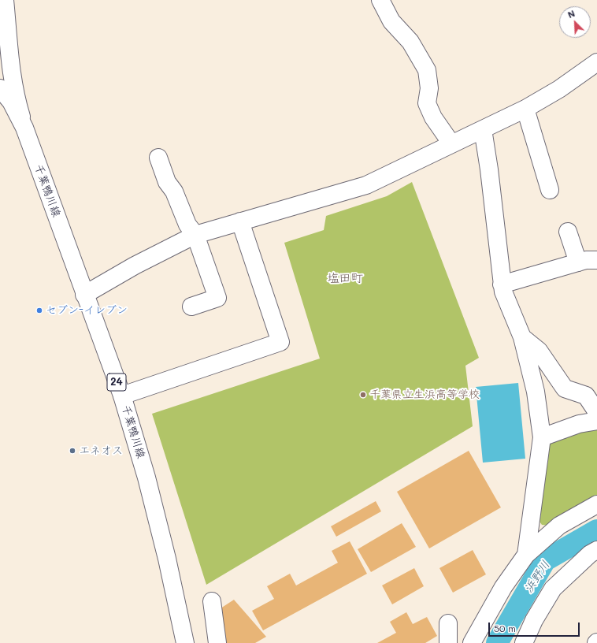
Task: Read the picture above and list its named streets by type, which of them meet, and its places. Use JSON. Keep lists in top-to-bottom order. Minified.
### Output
{"streets":{"street":["千葉鴨川線","24"]},"districts":["塩田町"],"water":["浜野川"],"places":["セブン-イレブン","千葉県立生浜高等学校","エネオス"],"scale_bar":"50 m","north":"top left"}
